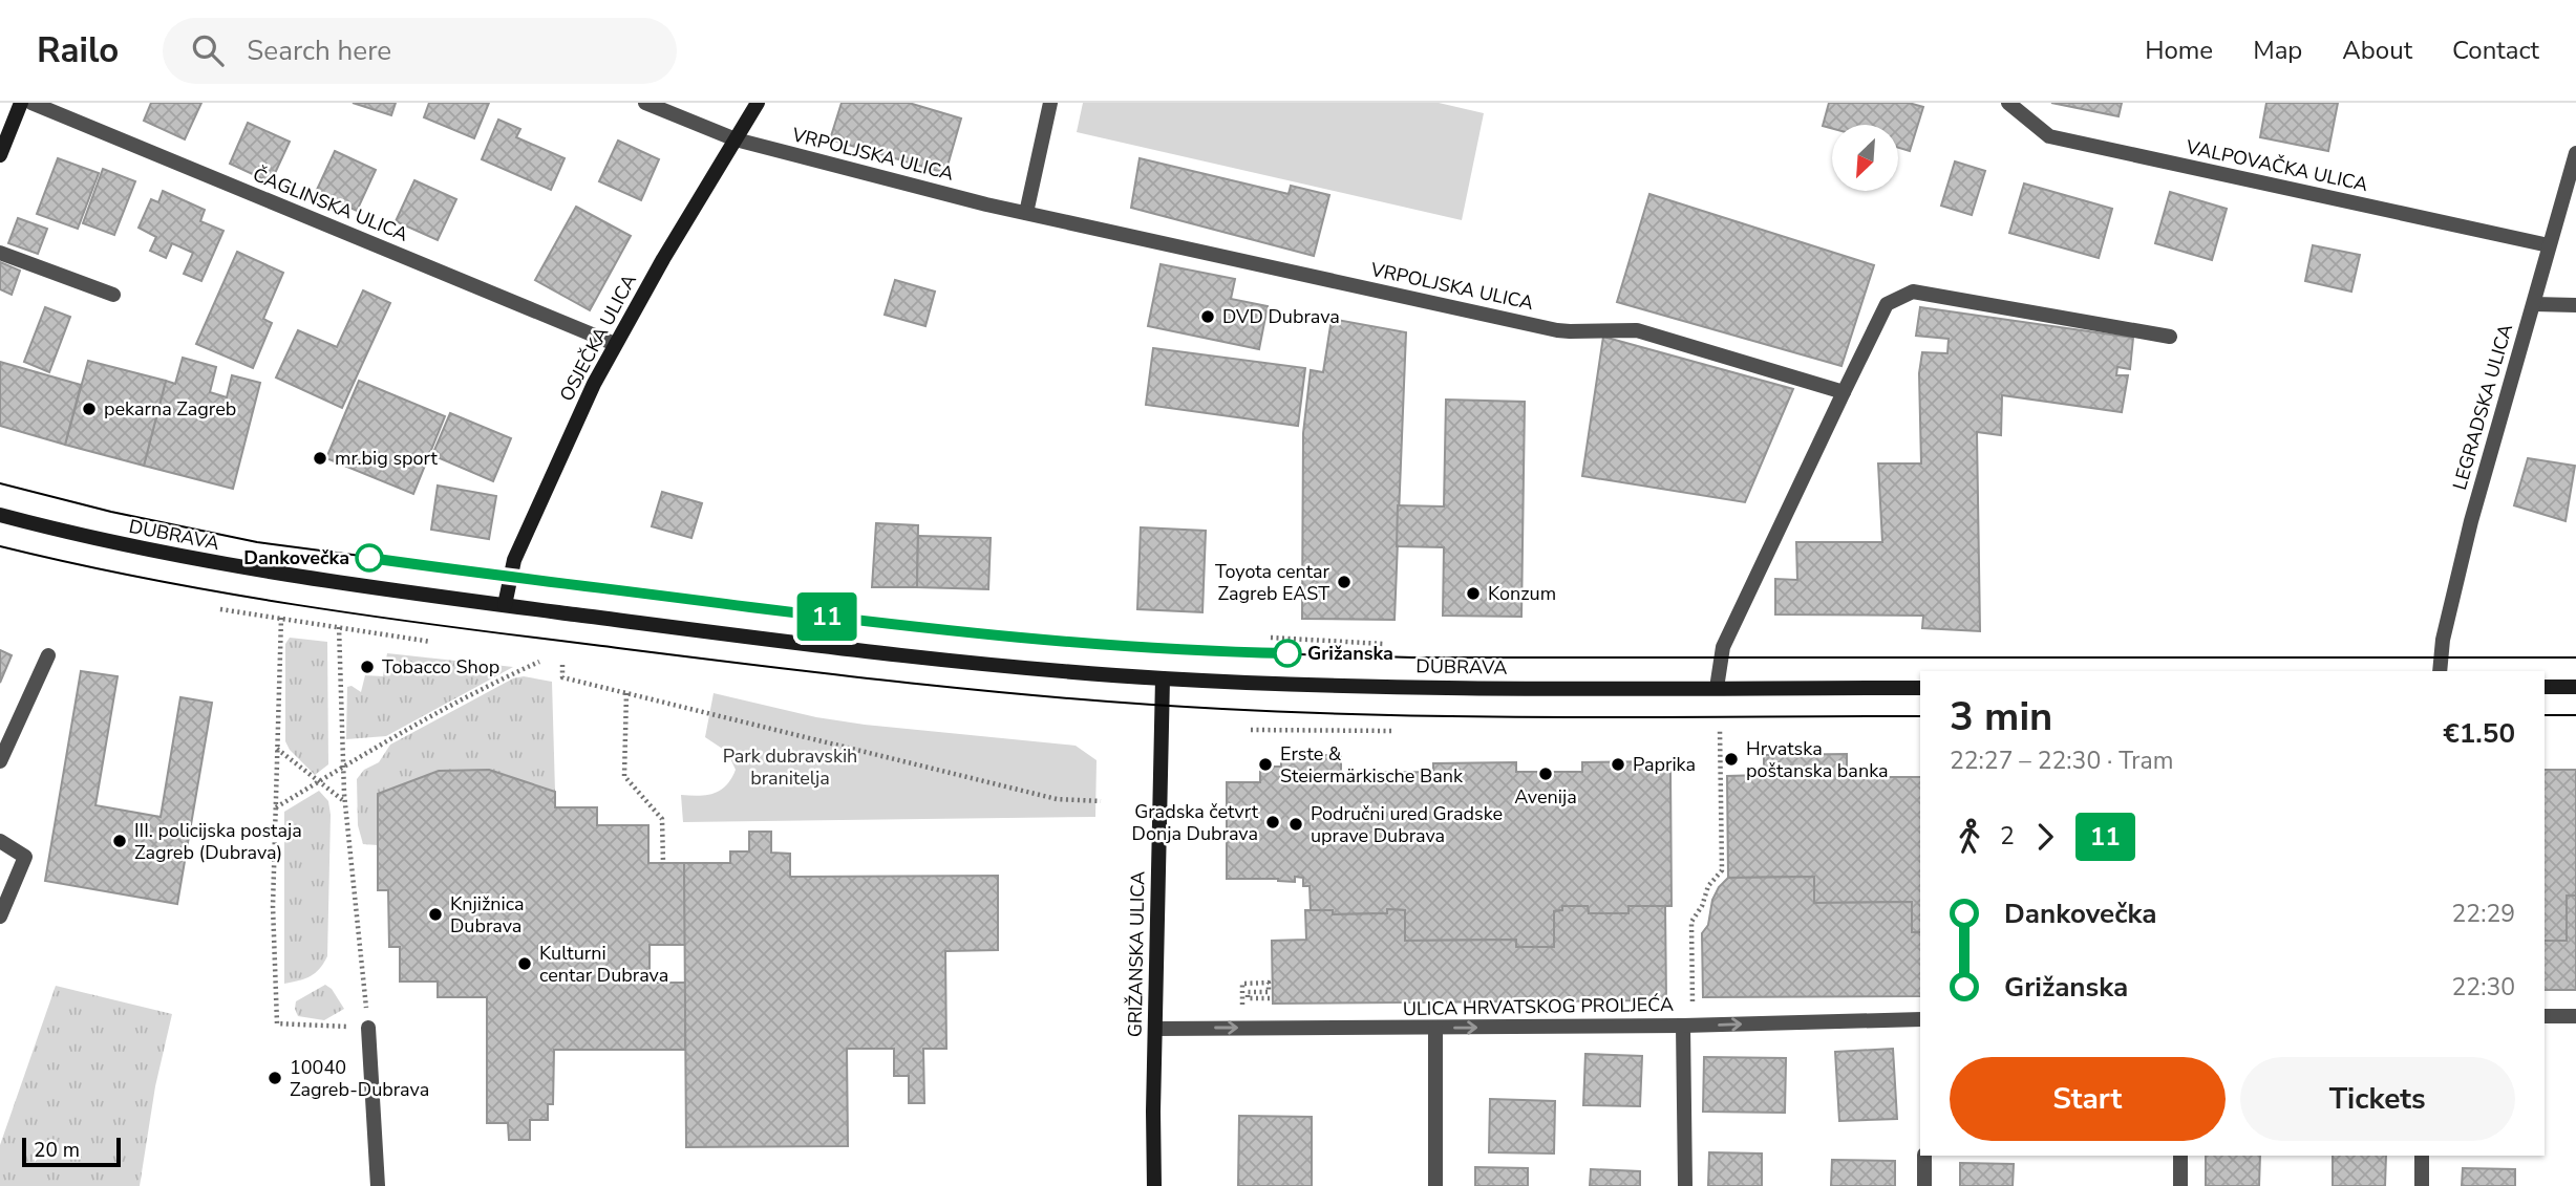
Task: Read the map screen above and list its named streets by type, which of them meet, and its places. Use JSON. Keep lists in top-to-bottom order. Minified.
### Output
{"streets":{"main road":["OSJEČKA ULICA","DUBRAVA","GRIŽANSKA ULICA"],"street":["VRPOLJSKA ULICA","VALPOVAČKA ULICA","ČAGLINSKA ULICA","LEGRADSKA ULICA","ULICA HRVATSKOG PROLJEĆA"]},"crossings":[["VRPOLJSKA ULICA","OSJEČKA ULICA"],["VALPOVAČKA ULICA","LEGRADSKA ULICA"],["ČAGLINSKA ULICA","OSJEČKA ULICA"],["OSJEČKA ULICA","DUBRAVA"],["DUBRAVA","GRIŽANSKA ULICA"],["GRIŽANSKA ULICA","ULICA HRVATSKOG PROLJEĆA"]],"one_way":["ULICA HRVATSKOG PROLJEĆA"],"parks":["Park dubravskih branitelja"],"places":["DVD Dubrava","pekarna Zagreb","mr.big sport","Dankovečka","Toyota centar Zagreb EAST","Konzum","Grižanska","Tobacco Shop","Hrvatska poštanska banka","Erste & Steiermärkische Bank","Paprika","Avenija","Gradska četvrt Donja Dubrava","Područni ured Gradske uprave Dubrava","III. policijska postaja Zagreb (Dubrava)","Knjižnica Dubrava","Kulturni centar Dubrava","10040 Zagreb-Dubrava"],"lines":["tram line 11"],"scale_bar":"20 m","north":"bottom left","page":{"header":"Railo","search":"Search here","nav":["Home","Map","About","Contact"],"on_map":"11","heading":["3 min","22:27 – 22:30 · Tram","€1.50"],"legs":["2","11"],"list":[{"name":"Dankovečka","value":"22:29"},{"name":"Grižanska","value":"22:30"}],"buttons":["Start","Tickets"],"scale":"20 m"}}
